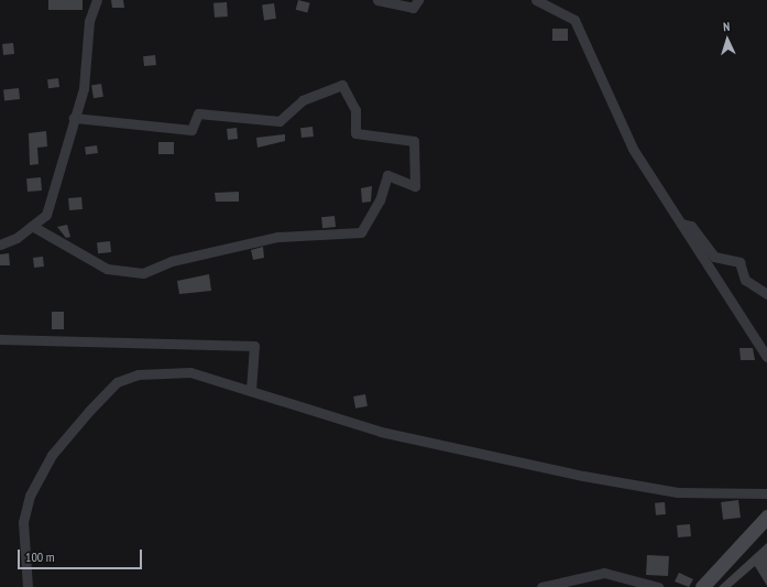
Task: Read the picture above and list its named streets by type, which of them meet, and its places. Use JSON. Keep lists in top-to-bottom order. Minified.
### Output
{"scale_bar":"100 m","north":"top"}
